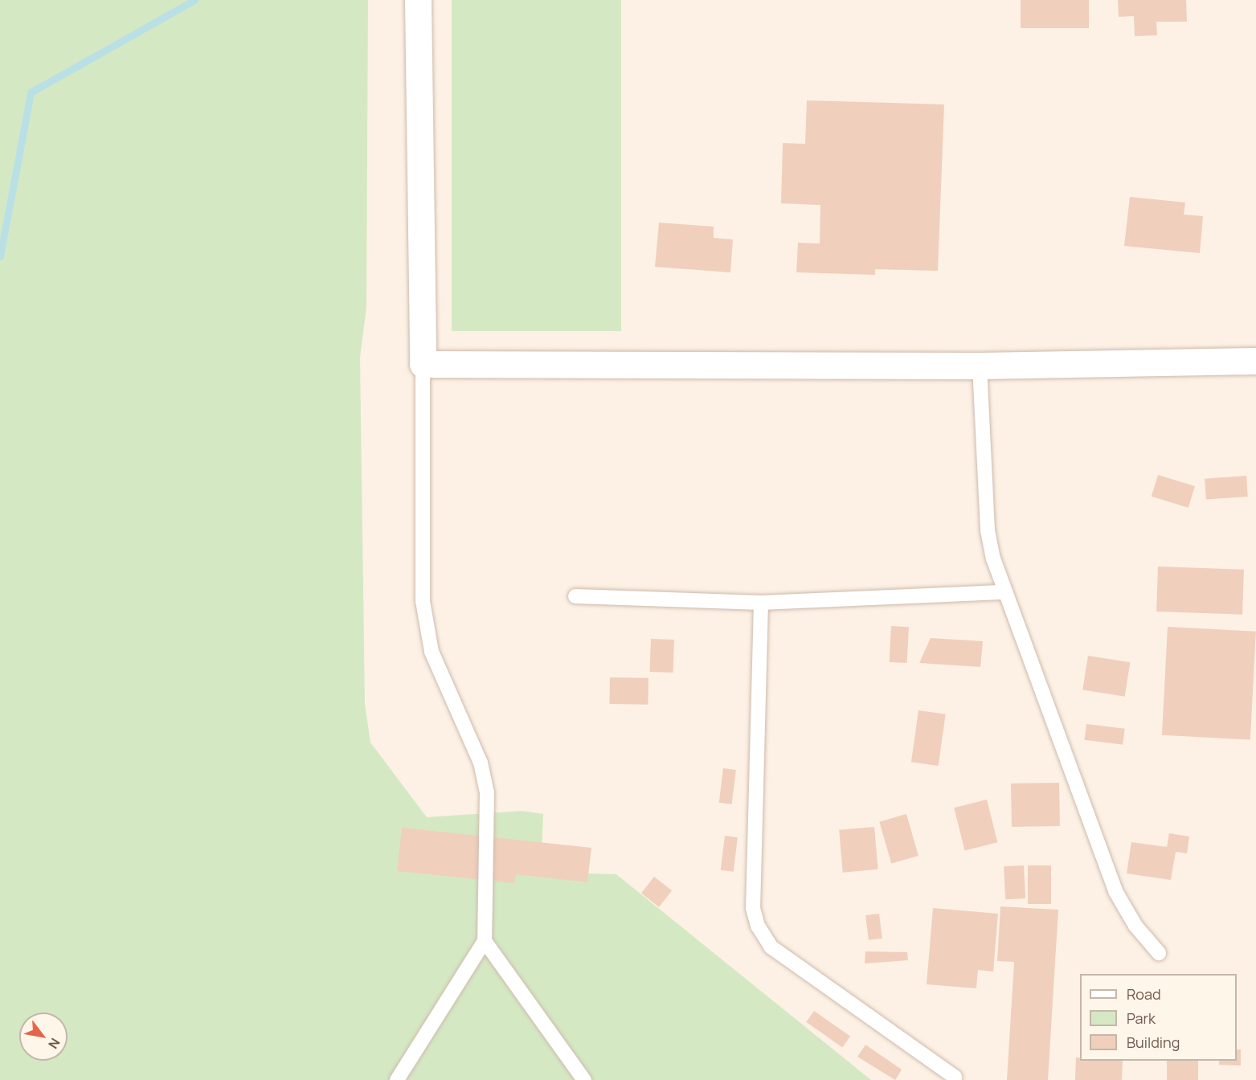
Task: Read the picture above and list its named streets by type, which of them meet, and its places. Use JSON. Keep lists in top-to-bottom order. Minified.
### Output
{"legend":["Road","Park","Building"],"north":"bottom right"}
